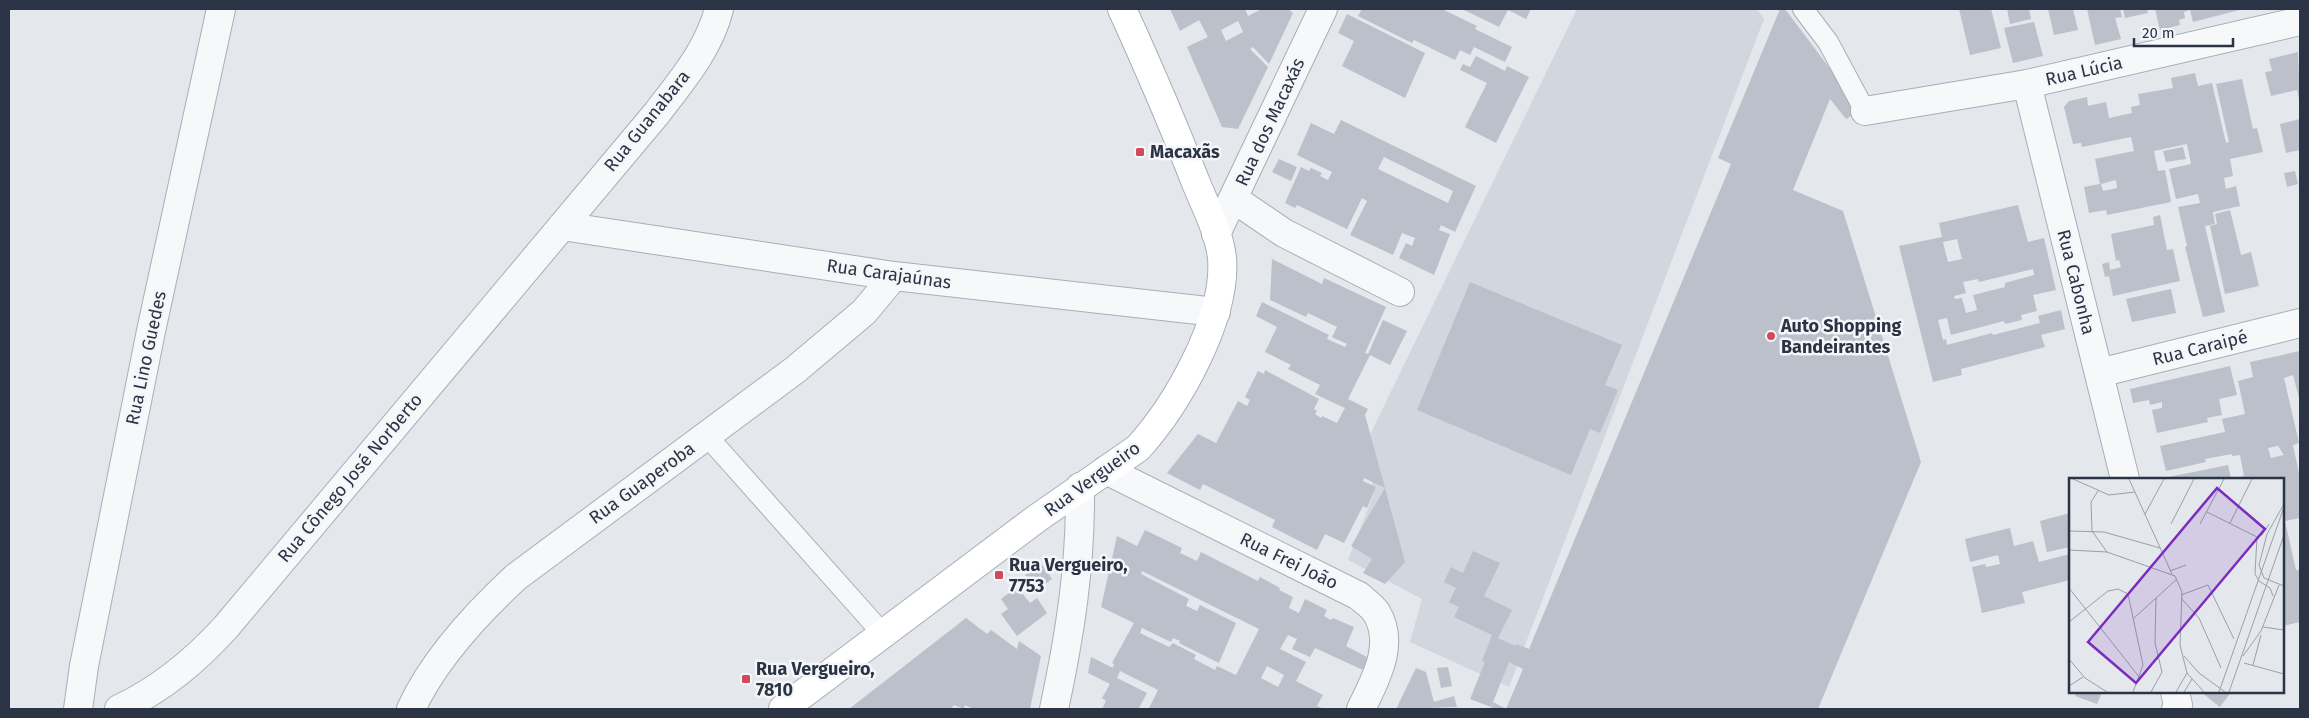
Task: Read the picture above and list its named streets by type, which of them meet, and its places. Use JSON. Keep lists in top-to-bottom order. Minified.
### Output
{"streets":{"main road":["Rua Vergueiro"],"street":["Rua Lúcia","Rua Guanabara","Rua dos Macaxás","Rua Carajaúnas","Rua Cabonha","Rua Caraipé","Rua Lino Guedes","Rua Cônego José Norberto","Rua Guaperoba","Rua Frei João"]},"crossings":[["Rua Lúcia","Rua Cabonha"],["Rua Guanabara","Rua Carajaúnas"],["Rua Guanabara","Rua Cônego José Norberto"],["Rua dos Macaxás","Rua Vergueiro"],["Rua Carajaúnas","Rua Cônego José Norberto"],["Rua Carajaúnas","Rua Vergueiro"],["Rua Carajaúnas","Rua Guaperoba"],["Rua Cabonha","Rua Caraipé"],["Rua Vergueiro","Rua Frei João"]],"places":{"transit":["Macaxãs","Rua Vergueiro, 7753","Rua Vergueiro, 7810"],"other":["Auto Shopping Bandeirantes"]},"scale_bar":"20 m"}
